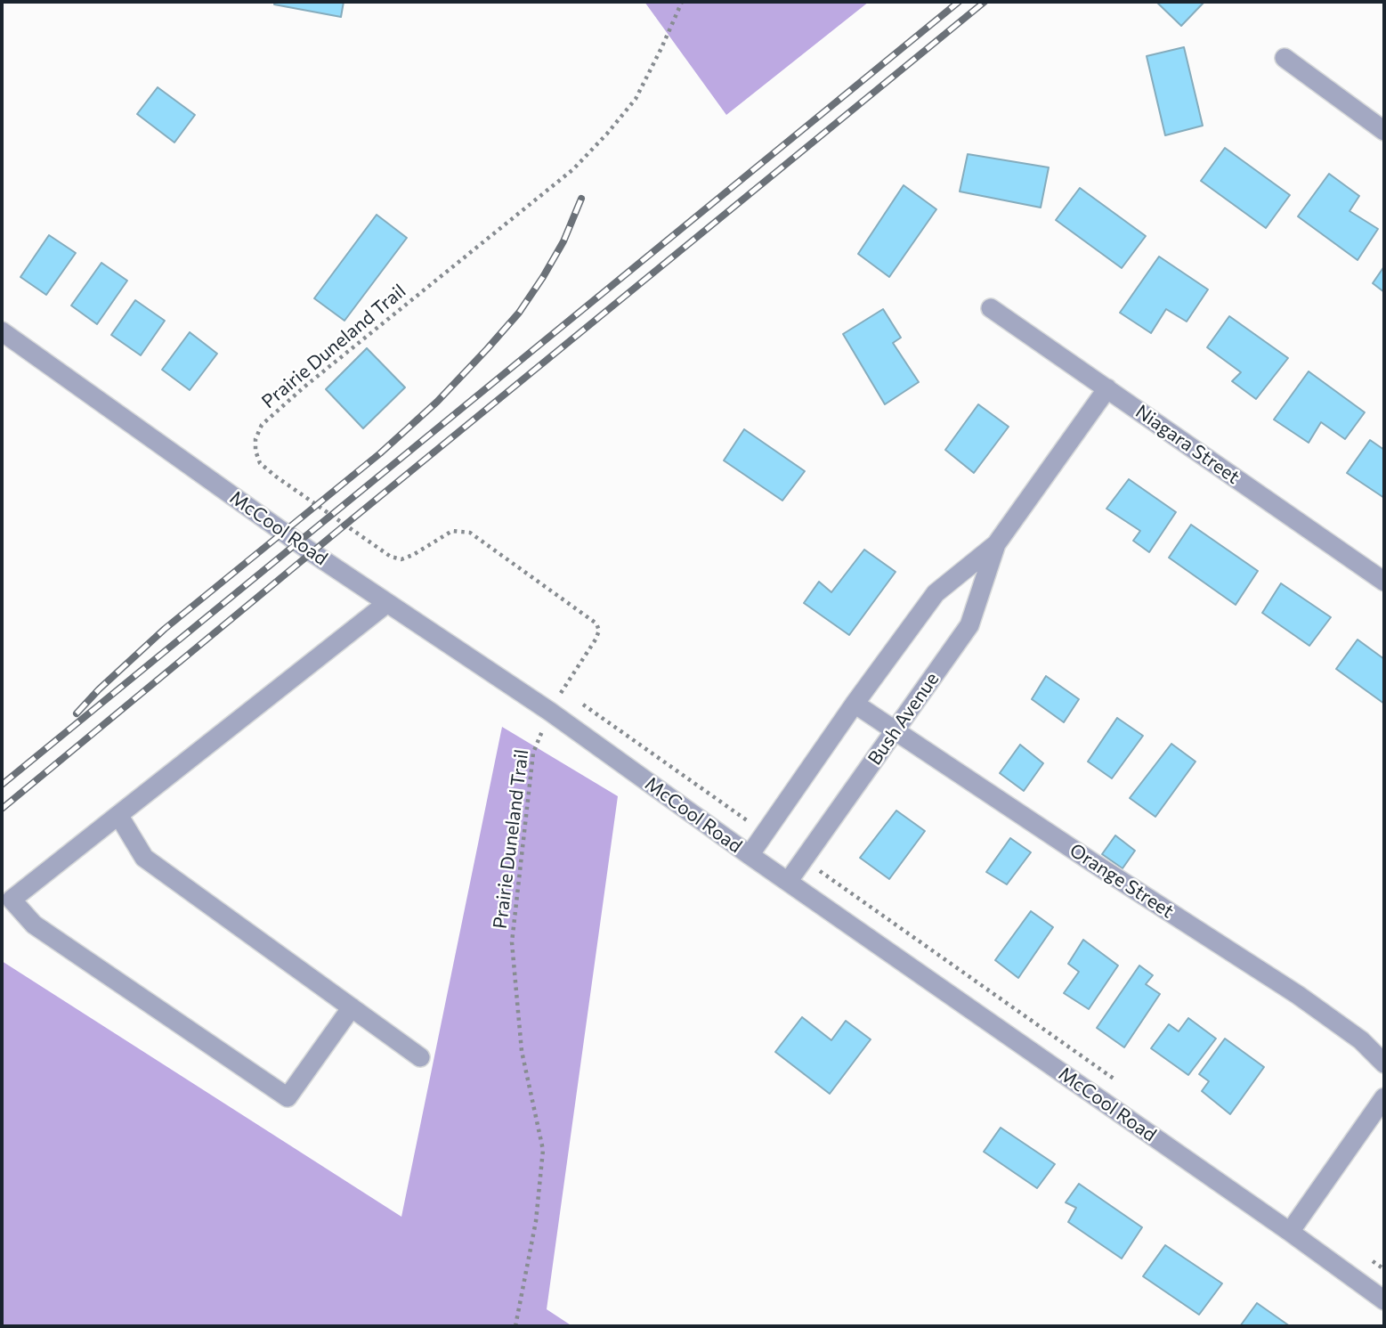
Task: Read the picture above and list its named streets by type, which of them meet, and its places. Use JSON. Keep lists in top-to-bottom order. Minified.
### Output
{"streets":{"street":["Niagara Street","McCool Road","Bush Avenue","Orange Street"],"path":["Prairie Duneland Trail"]},"crossings":[["Prairie Duneland Trail","McCool Road"],["Niagara Street","Bush Avenue"],["McCool Road","Bush Avenue"],["Bush Avenue","Orange Street"]]}
